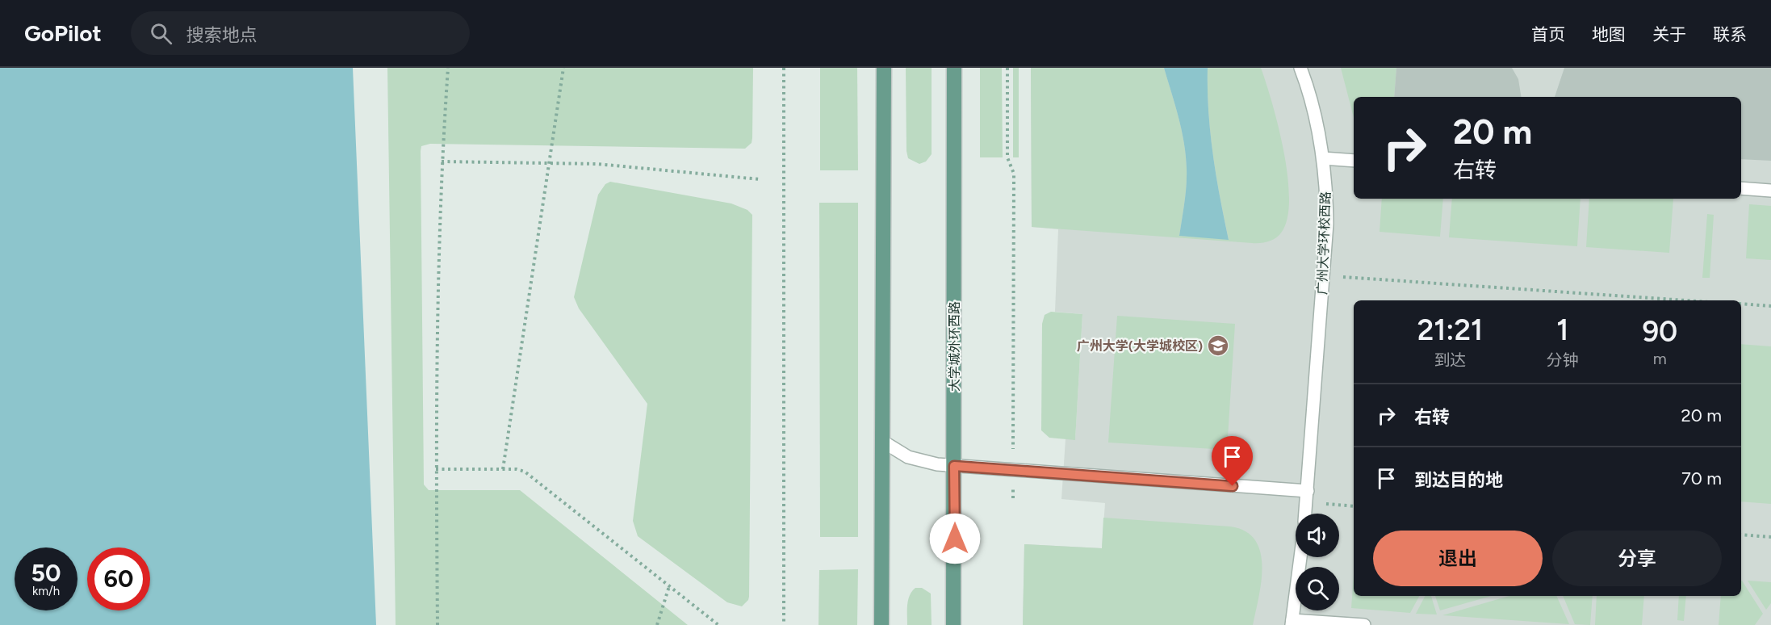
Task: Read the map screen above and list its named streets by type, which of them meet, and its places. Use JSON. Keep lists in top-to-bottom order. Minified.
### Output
{"streets":{"main road":["大学城外环西路"],"lane":["广州大学环校西路"]},"places":{"school or university":["广州大学(大学城校区)"]},"page":{"header":"GoPilot","search":"搜索地点","nav":["首页","地图","关于","联系"],"turn":["20 m","右转"],"eta":["21:21","到达","1","分钟","90","m"],"list":[{"name":"右转","value":"20 m"},{"name":"到达目的地","value":"70 m"}],"buttons":["退出","分享"],"speed":"50 km/h","limit":"60"}}
